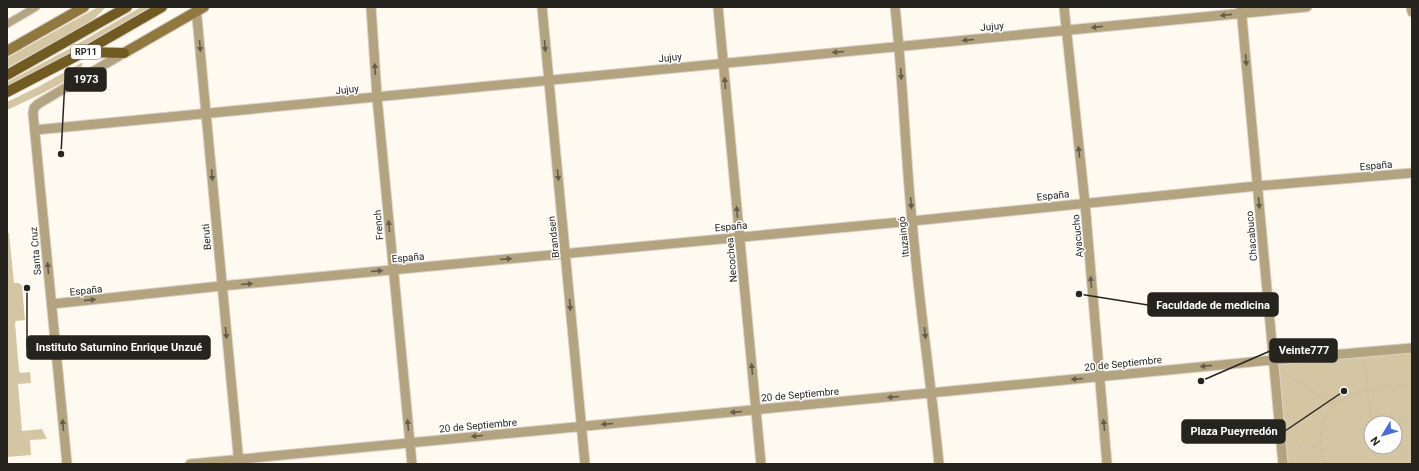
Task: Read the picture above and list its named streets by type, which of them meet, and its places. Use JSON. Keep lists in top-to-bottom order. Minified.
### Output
{"streets":{"main road":["RP11"],"street":["Jujuy","España","French","Ayacucho","Chacabuco","Beruti","Brandsen","Ituzaingó","Santa Cruz","Necochea","20 de Septiembre"]},"crossings":[["Jujuy","French"],["Jujuy","Ayacucho"],["Jujuy","Chacabuco"],["Jujuy","Beruti"],["Jujuy","Brandsen"],["Jujuy","Ituzaingó"],["Jujuy","Santa Cruz"],["Jujuy","Necochea"],["España","French"],["España","Ayacucho"],["España","Chacabuco"],["España","Beruti"],["España","Brandsen"],["España","Ituzaingó"],["España","Santa Cruz"],["España","Necochea"],["French","20 de Septiembre"],["Ayacucho","20 de Septiembre"],["Chacabuco","20 de Septiembre"],["Beruti","20 de Septiembre"],["Brandsen","20 de Septiembre"],["Ituzaingó","20 de Septiembre"],["Necochea","20 de Septiembre"]],"one_way":["Jujuy","España","French","Ayacucho","Chacabuco","Beruti","Brandsen","Ituzaingó","Santa Cruz","Necochea","20 de Septiembre"],"places":["1973","Instituto Saturnino Enrique Unzué","Faculdade de medicina","Veinte777","Plaza Pueyrredón"],"north":"bottom left"}
